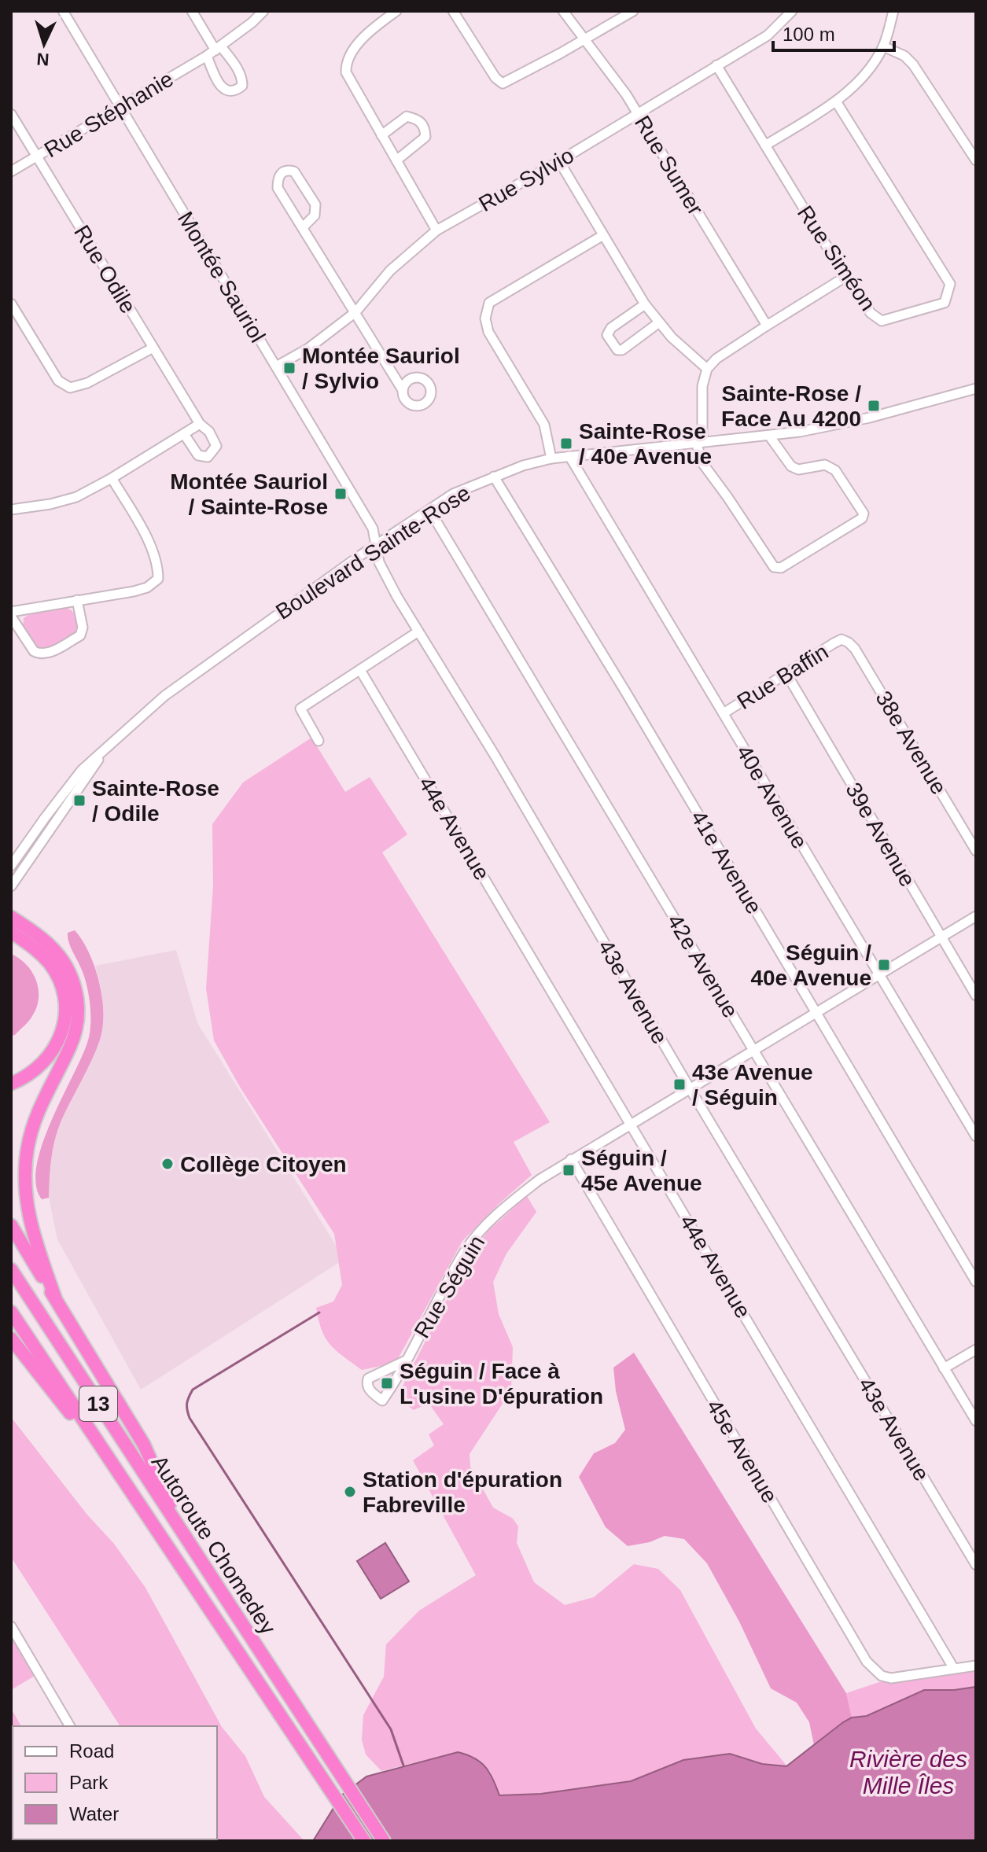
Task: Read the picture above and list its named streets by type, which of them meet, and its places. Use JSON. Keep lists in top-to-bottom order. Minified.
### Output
{"streets":{"highway":["13","Autoroute Chomedey"],"street":["Rue Stéphanie","Rue Sumer","Rue Sylvio","Rue Siméon","Rue Odile","Montée Sauriol","Boulevard Sainte-Rose","Rue Baffin","38e Avenue","40e Avenue","44e Avenue","39e Avenue","41e Avenue","42e Avenue","43e Avenue","Rue Séguin","45e Avenue"]},"crossings":[["Rue Stéphanie","Rue Odile"],["Rue Stéphanie","Montée Sauriol"],["Rue Sumer","Rue Sylvio"],["Rue Sylvio","Rue Siméon"],["Rue Sylvio","Montée Sauriol"],["Montée Sauriol","Boulevard Sainte-Rose"],["Montée Sauriol","43e Avenue"],["Boulevard Sainte-Rose","40e Avenue"],["Boulevard Sainte-Rose","41e Avenue"],["Boulevard Sainte-Rose","42e Avenue"],["Boulevard Sainte-Rose","43e Avenue"],["Rue Baffin","38e Avenue"],["Rue Baffin","40e Avenue"],["Rue Baffin","39e Avenue"],["40e Avenue","Rue Séguin"],["44e Avenue","Rue Séguin"],["44e Avenue","45e Avenue"],["39e Avenue","Rue Séguin"],["41e Avenue","Rue Séguin"],["42e Avenue","Rue Séguin"],["43e Avenue","Rue Séguin"],["Rue Séguin","45e Avenue"]],"water":["Rivière des Mille Îles"],"places":{"transit":["Montée Sauriol / Sylvio","Sainte-Rose / Face Au 4200","Sainte-Rose / 40e Avenue","Montée Sauriol / Sainte-Rose","Sainte-Rose / Odile","Séguin / 40e Avenue","43e Avenue / Séguin","Séguin / 45e Avenue","Séguin / Face à L'usine D'épuration"],"other":["Collège Citoyen","Station d'épuration Fabreville"]},"legend":["Road","Park","Water"],"scale_bar":"100 m","north":"bottom"}
